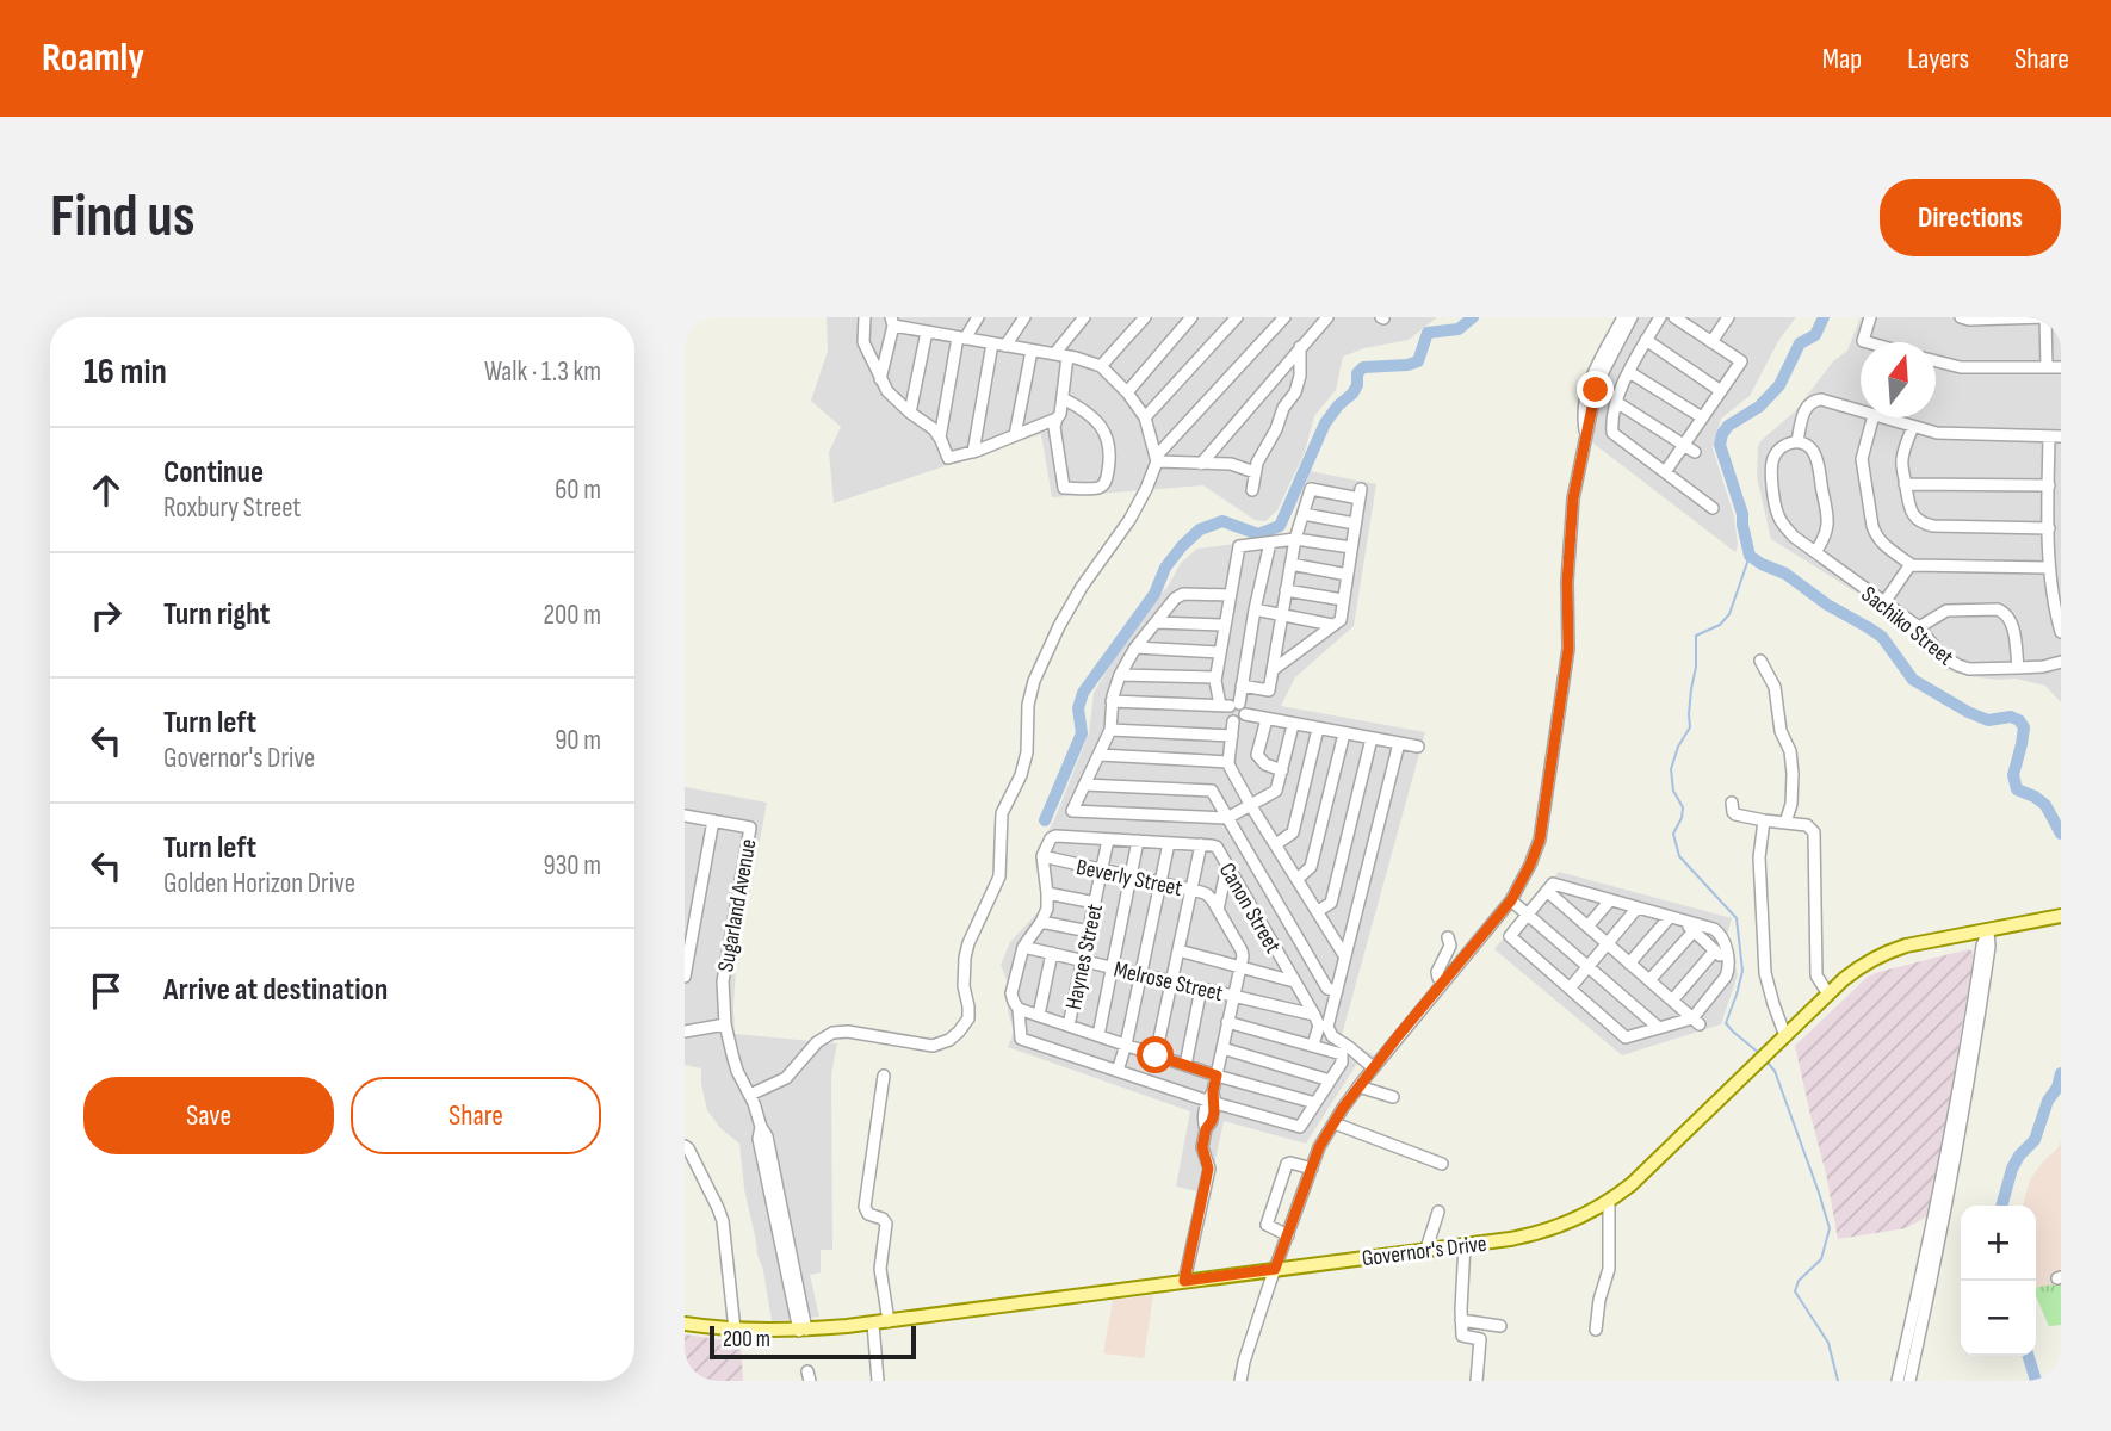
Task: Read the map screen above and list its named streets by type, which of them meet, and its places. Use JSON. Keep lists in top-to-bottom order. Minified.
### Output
{"streets":{"main road":["Governor's Drive"],"street":["Sachiko Street","Beverly Street","Sugarland Avenue","Canon Street","Haynes Street","Melrose Street"]},"crossings":[["Beverly Street","Canon Street"],["Beverly Street","Haynes Street"],["Sugarland Avenue","Governor's Drive"],["Canon Street","Haynes Street"],["Canon Street","Melrose Street"],["Haynes Street","Melrose Street"]],"scale_bar":"200 m","north":"top","page":{"header":"Roamly","nav":["Map","Layers","Share"],"buttons":["Directions",["Save","Share"]],"title":"Find us","heading":["16 min","Walk · 1.3 km"],"list":[["Continue","Roxbury Street","60 m"],["Turn right","200 m"],["Turn left","Governor's Drive","90 m"],["Turn left","Golden Horizon Drive","930 m"],"Arrive at destination"],"map_buttons":["+","−"],"scale":"200 m"}}
